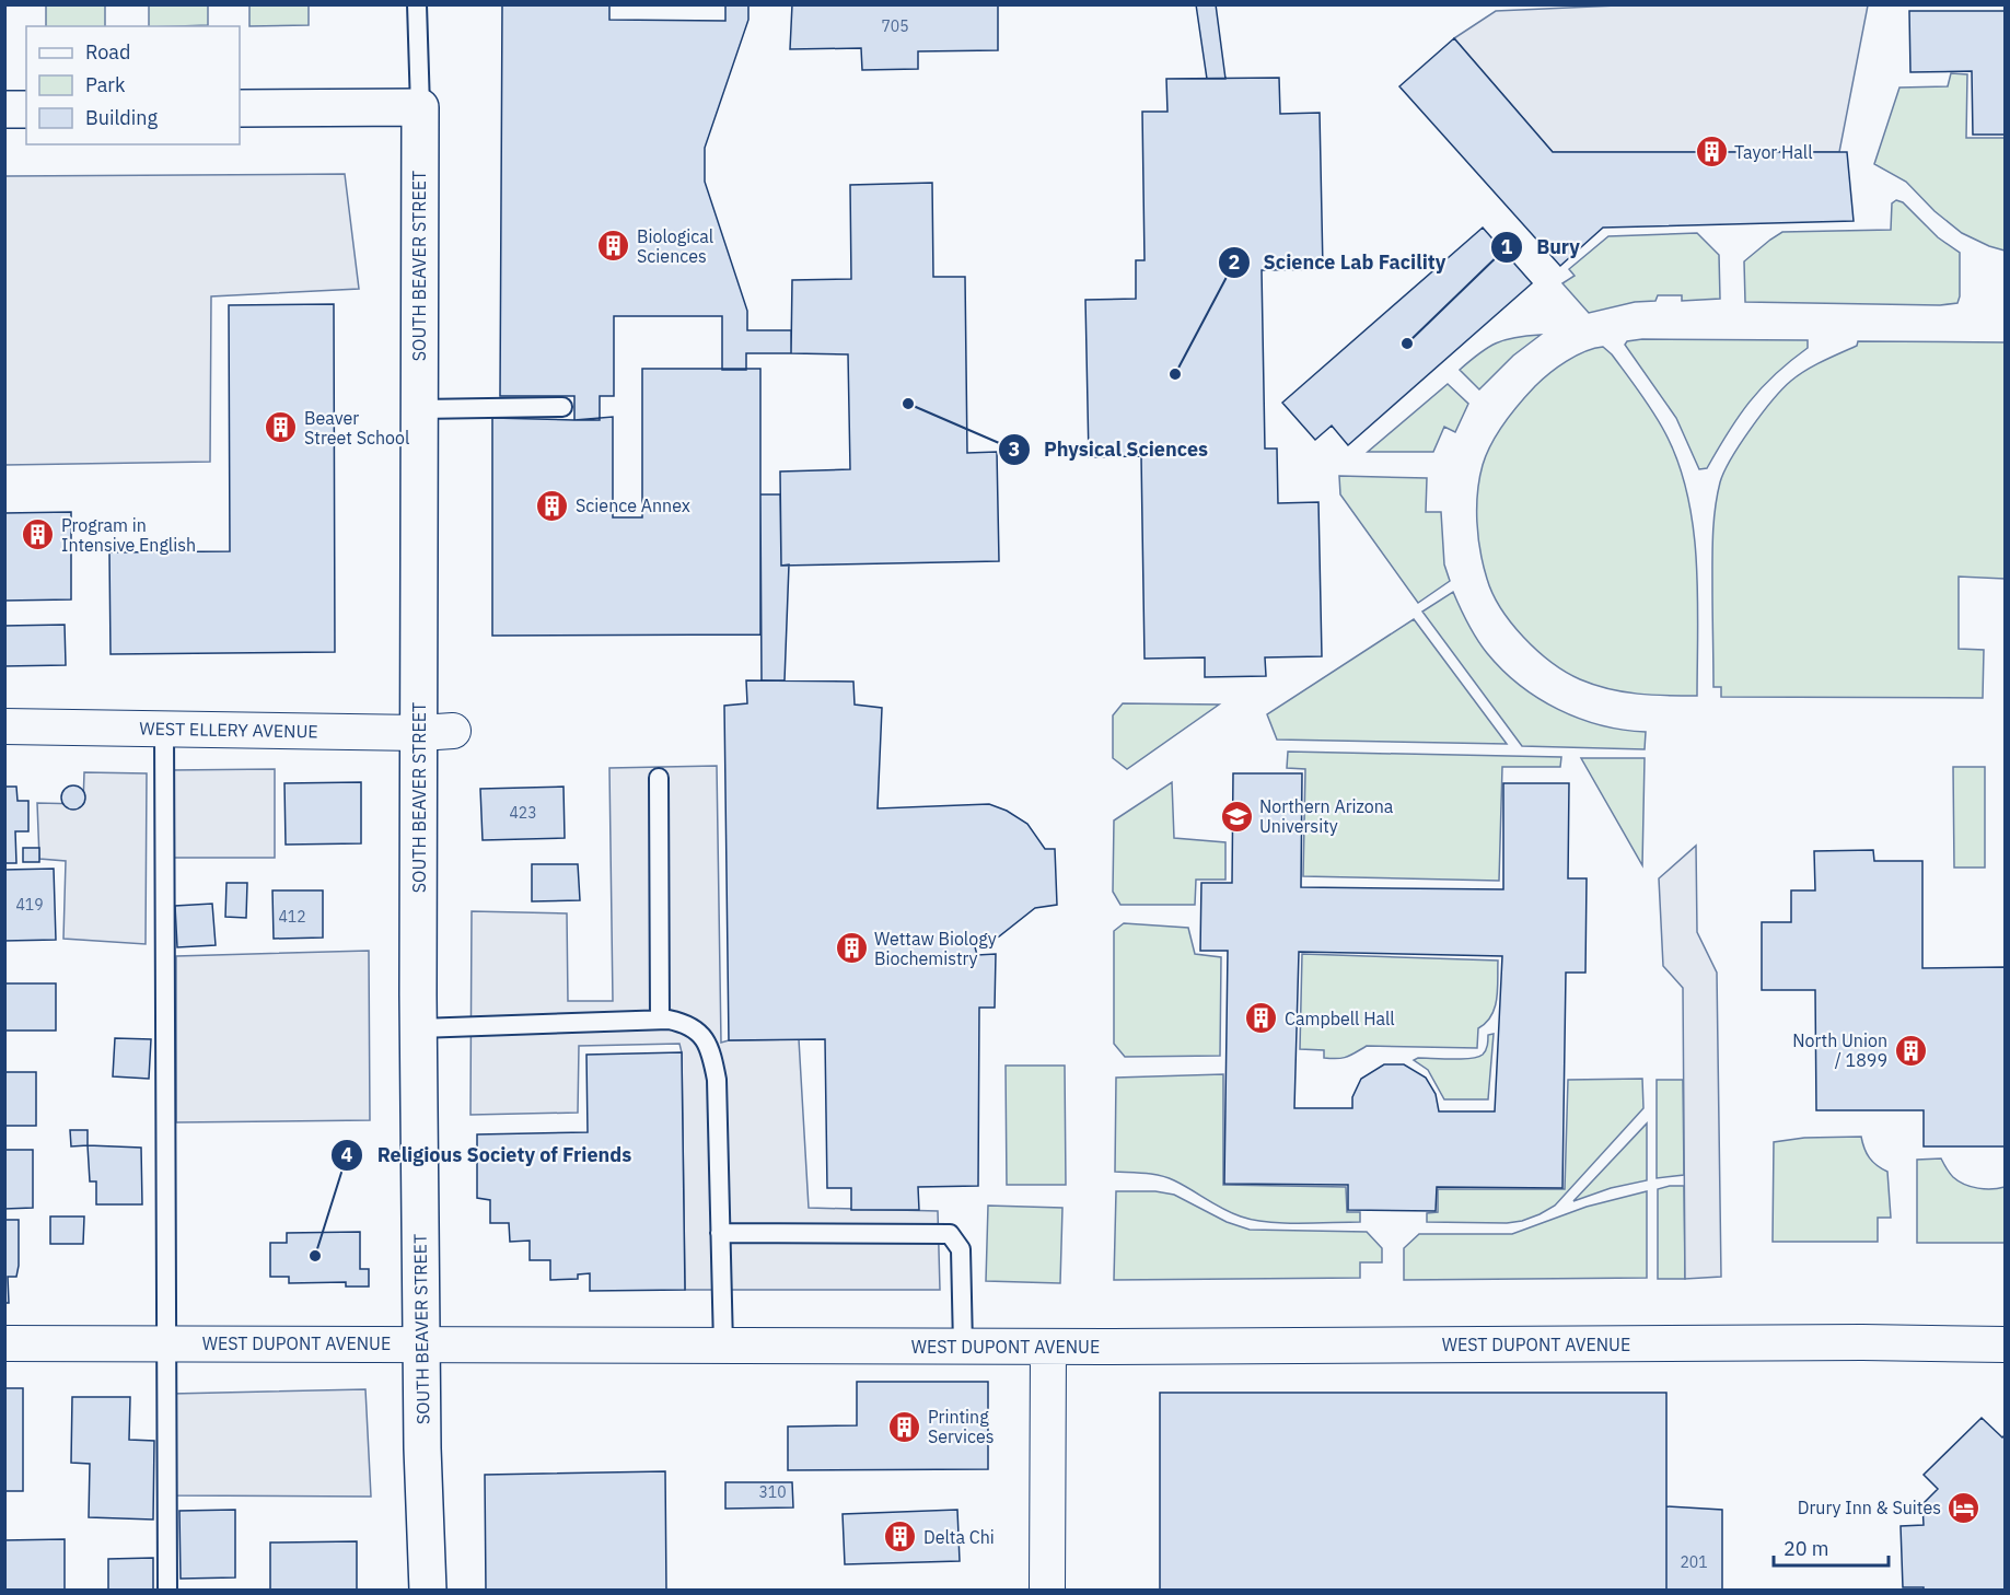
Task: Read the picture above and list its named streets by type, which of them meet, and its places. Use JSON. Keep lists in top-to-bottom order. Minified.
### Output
{"streets":{"street":["SOUTH BEAVER STREET","WEST ELLERY AVENUE","WEST DUPONT AVENUE"]},"crossings":[["SOUTH BEAVER STREET","WEST ELLERY AVENUE"],["SOUTH BEAVER STREET","WEST DUPONT AVENUE"]],"places":{"building":["Tayor Hall","Biological Sciences","Beaver Street School","Science Annex","Program in Intensive English","Wettaw Biology Biochemistry","Campbell Hall","North Union / 1899","Printing Services","Delta Chi"],"other":["Bury","Science Lab Facility","Physical Sciences","Religious Society of Friends"],"school or university":["Northern Arizona University"],"hotel":["Drury Inn & Suites"]},"house_numbers":["705","423","419","412","310","201"],"legend":["Road","Park","Building"],"scale_bar":"20 m"}
